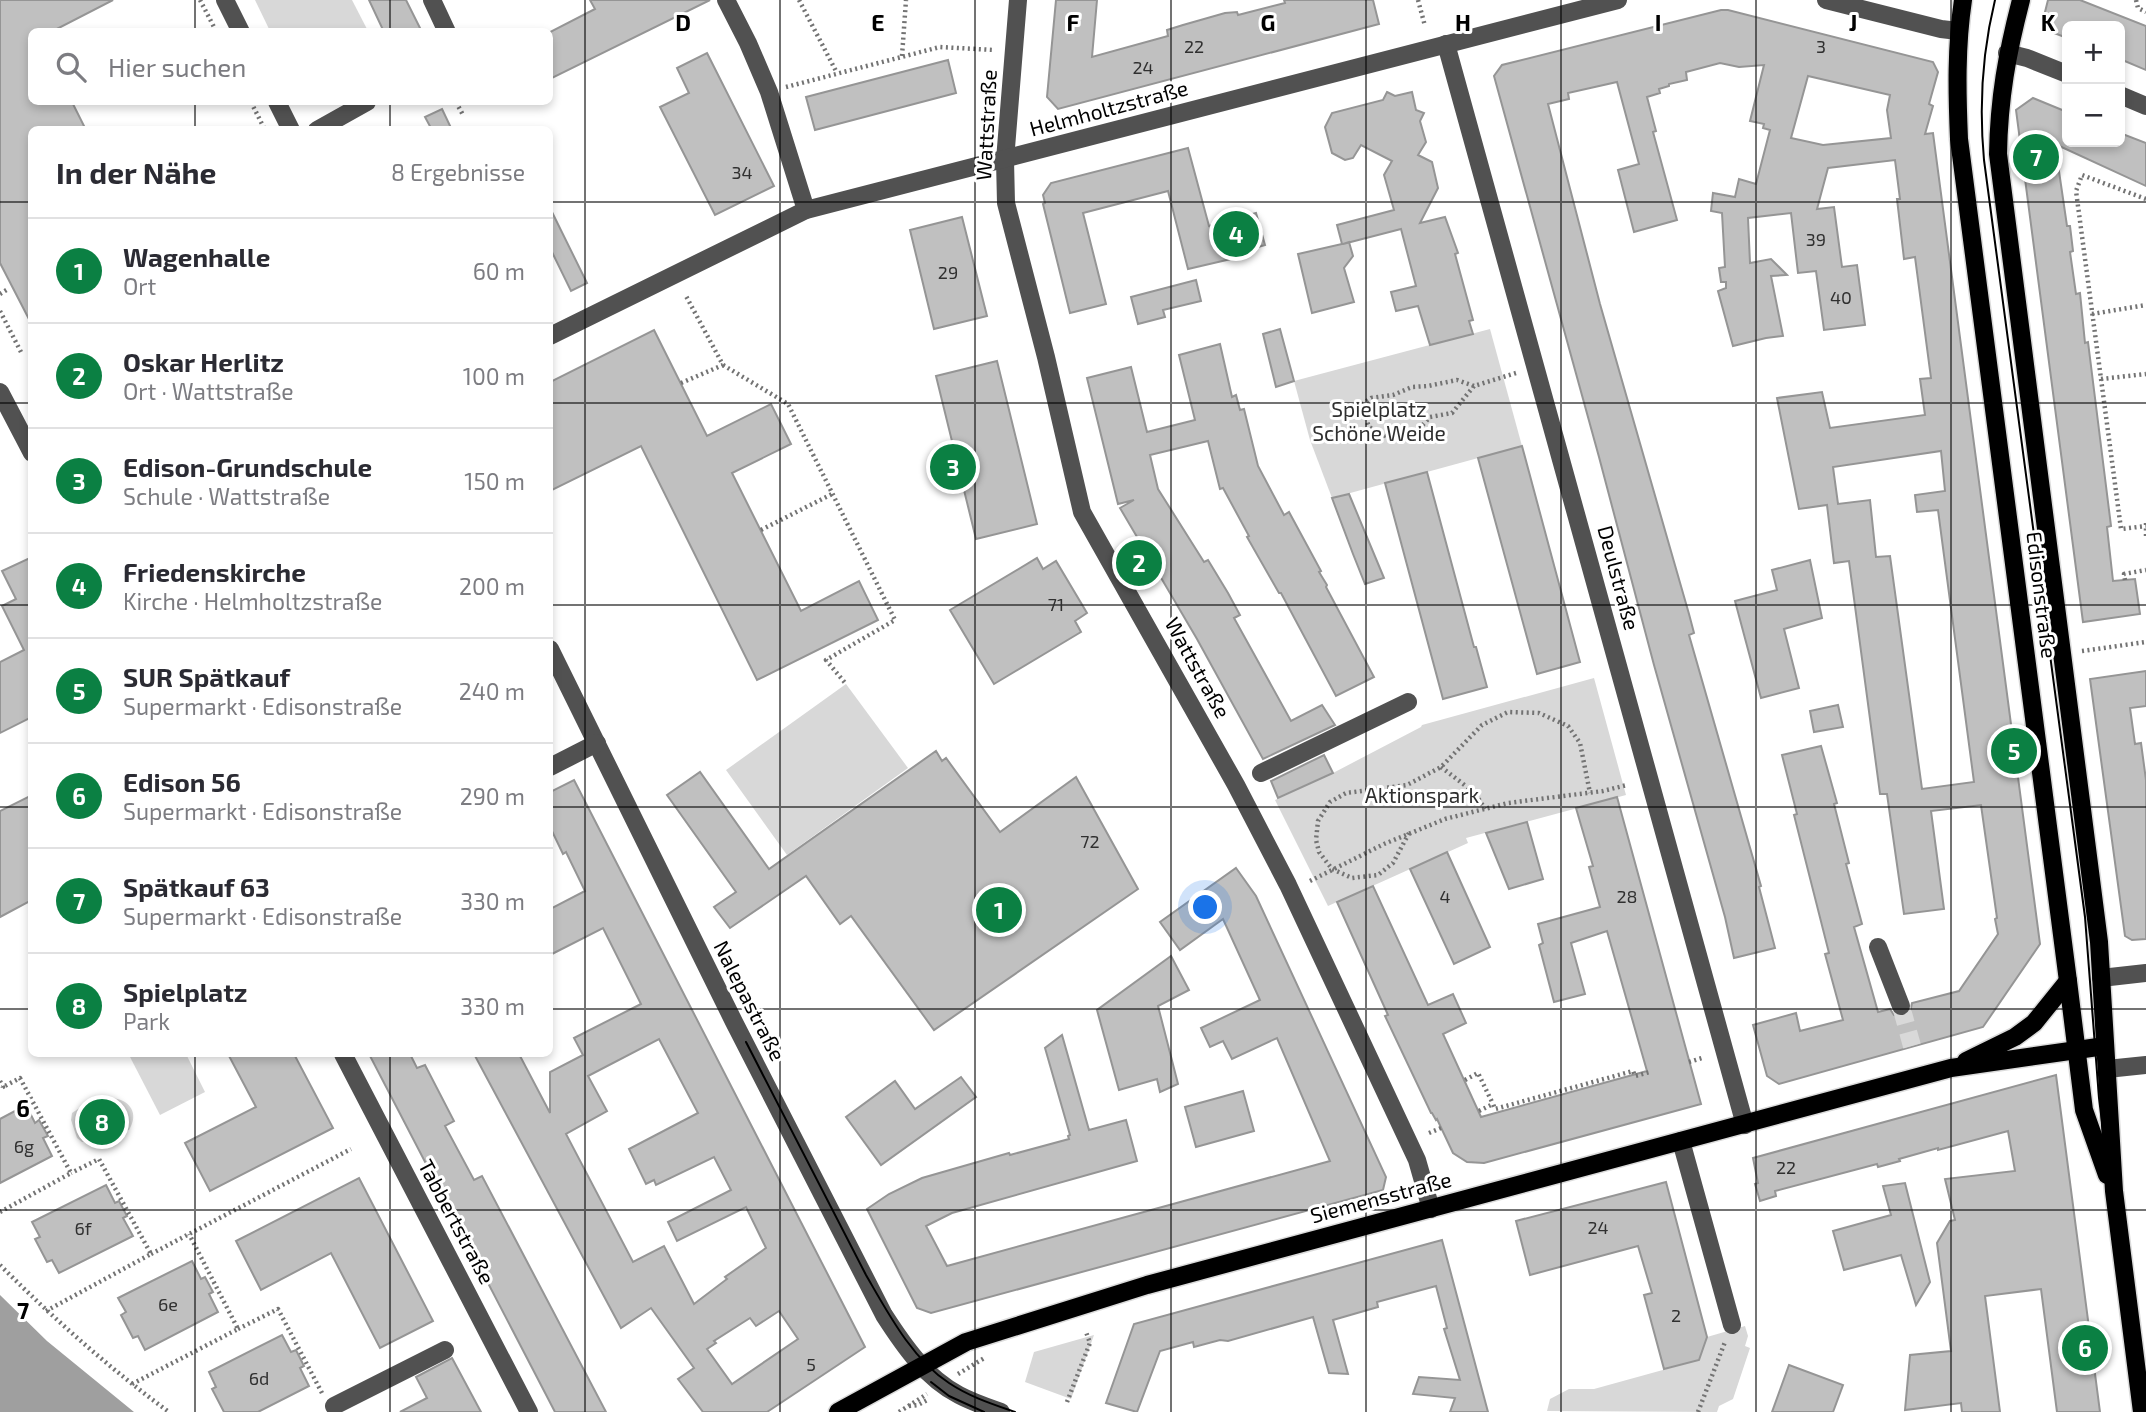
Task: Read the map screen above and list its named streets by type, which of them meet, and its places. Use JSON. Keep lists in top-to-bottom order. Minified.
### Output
{"streets":{"main road":["Edisonstraße","Siemensstraße"],"street":["Helmholtzstraße","Wattstraße","Deulstraße","Nalepastraße","Tabbertstraße"]},"crossings":[["Helmholtzstraße","Wattstraße"],["Helmholtzstraße","Deulstraße"],["Wattstraße","Siemensstraße"],["Deulstraße","Siemensstraße"],["Edisonstraße","Siemensstraße"],["Nalepastraße","Siemensstraße"]],"parks":["Spielplatz Schöne Weide","Aktionspark"],"house_numbers":["22","3","24","34","39","29","40","71","72","4","28","6g","22","24","6f","6e","2","5","6d"],"page":{"map_buttons":["+","−"],"search":"Hier suchen","heading":["In der Nähe","8 Ergebnisse"],"pins":["7","4","3","2","5","1","8","6"],"list":[{"mark":"1","name":"Wagenhalle","note":"Ort","value":"60 m"},{"mark":"2","name":"Oskar Herlitz","note":"Ort · Wattstraße","value":"100 m"},{"mark":"3","name":"Edison-Grundschule","note":"Schule · Wattstraße","value":"150 m"},{"mark":"4","name":"Friedenskirche","note":"Kirche · Helmholtzstraße","value":"200 m"},{"mark":"5","name":"SUR Spätkauf","note":"Supermarkt · Edisonstraße","value":"240 m"},{"mark":"6","name":"Edison 56","note":"Supermarkt · Edisonstraße","value":"290 m"},{"mark":"7","name":"Spätkauf 63","note":"Supermarkt · Edisonstraße","value":"330 m"},{"mark":"8","name":"Spielplatz","note":"Park","value":"330 m"}]},"grid":{"columns":["D","E","F","G","H","I","J","K"],"rows":["6","7"]}}
